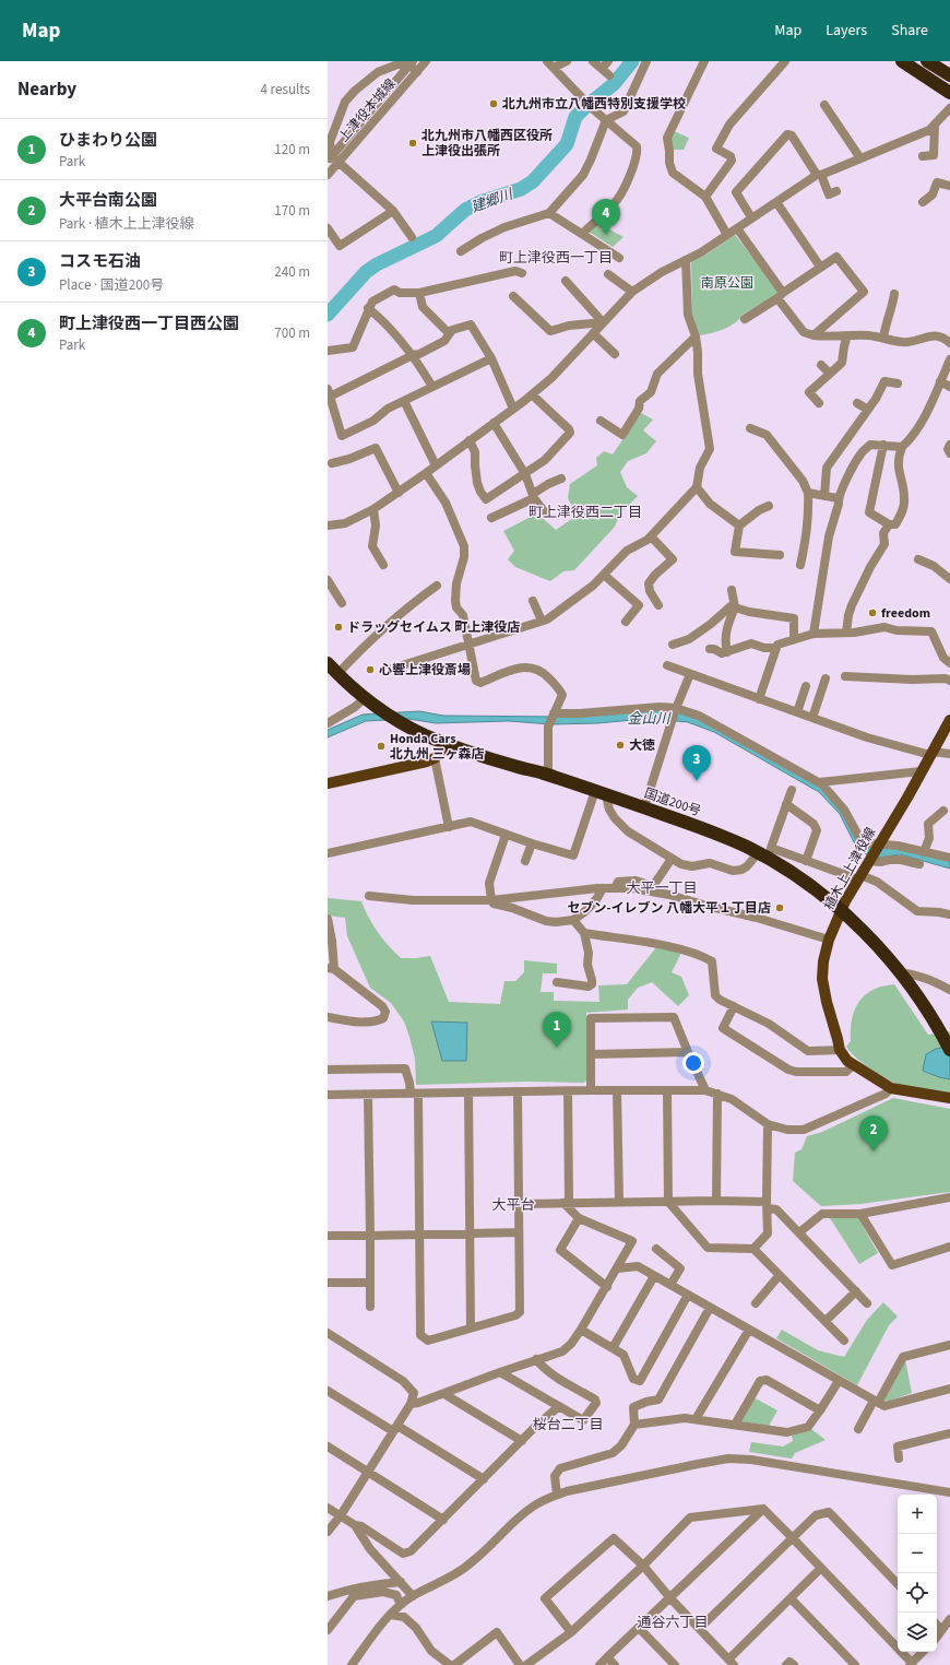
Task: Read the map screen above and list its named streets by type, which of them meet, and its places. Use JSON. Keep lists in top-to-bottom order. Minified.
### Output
{"streets":{"highway":["国道200号"],"main road":["植木上上津役線"],"street":["上津役本城線"]},"crossings":[["国道200号","植木上上津役線"]],"districts":["町上津役西一丁目","町上津役西二丁目","大平一丁目","大平台","桜台二丁目","通谷六丁目"],"water":["建郷川","金山川"],"parks":["南原公園"],"places":["北九州市立八幡西特別支援学校","北九州市八幡西区役所 上津役出張所","freedom","ドラッグセイムス 町上津役店","心響上津役斎場","大徳","Honda Cars 北九州 三ヶ森店","セブン-イレブン 八幡大平１丁目店"],"page":{"header":"Map","nav":["Map","Layers","Share"],"heading":["Nearby","4 results"],"list":[{"mark":"1","name":"ひまわり公園","note":"Park","value":"120 m"},{"mark":"2","name":"大平台南公園","note":"Park · 植木上上津役線","value":"170 m"},{"mark":"3","name":"コスモ石油","note":"Place · 国道200号","value":"240 m"},{"mark":"4","name":"町上津役西一丁目西公園","note":"Park","value":"700 m"}],"pins":["4","3","1","2"],"map_buttons":["+","−"]}}
